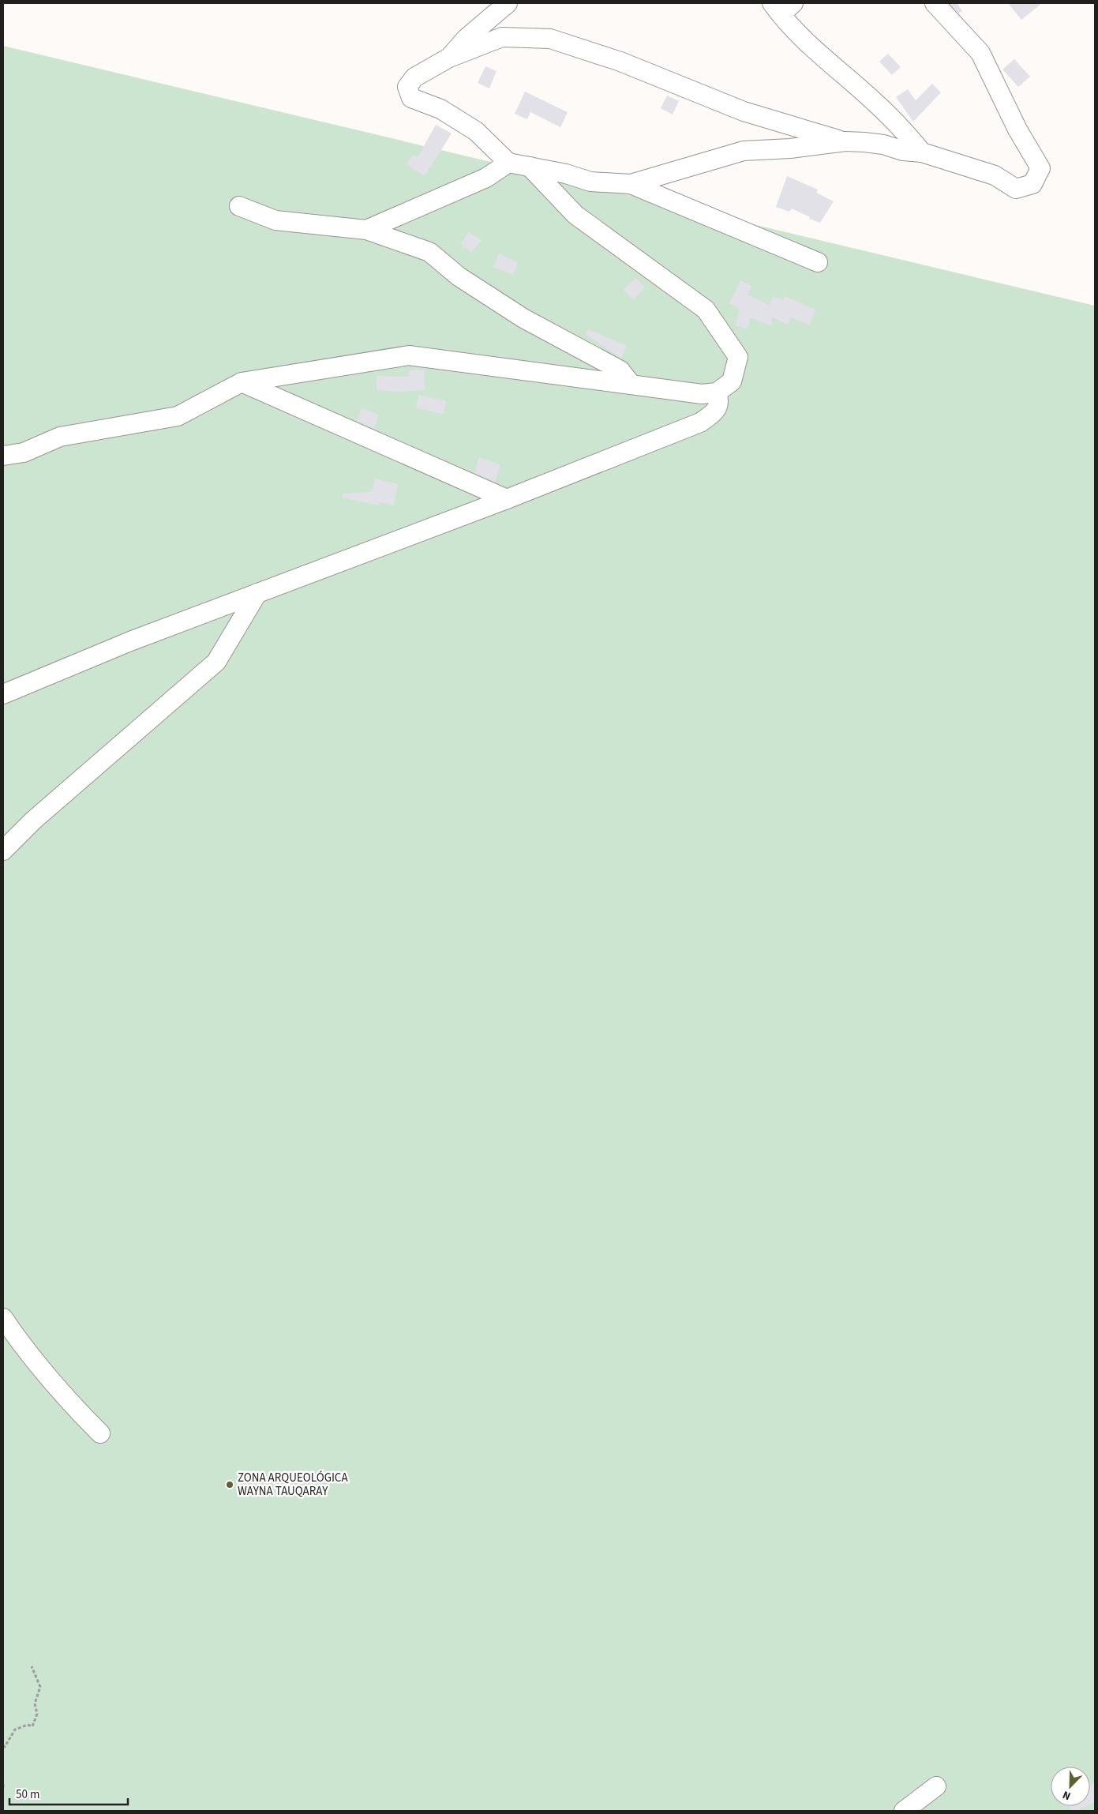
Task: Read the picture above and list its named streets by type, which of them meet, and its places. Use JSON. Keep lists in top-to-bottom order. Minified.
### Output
{"places":["ZONA ARQUEOLÓGICA WAYNA TAUQARAY"],"scale_bar":"50 m","north":"bottom left"}
